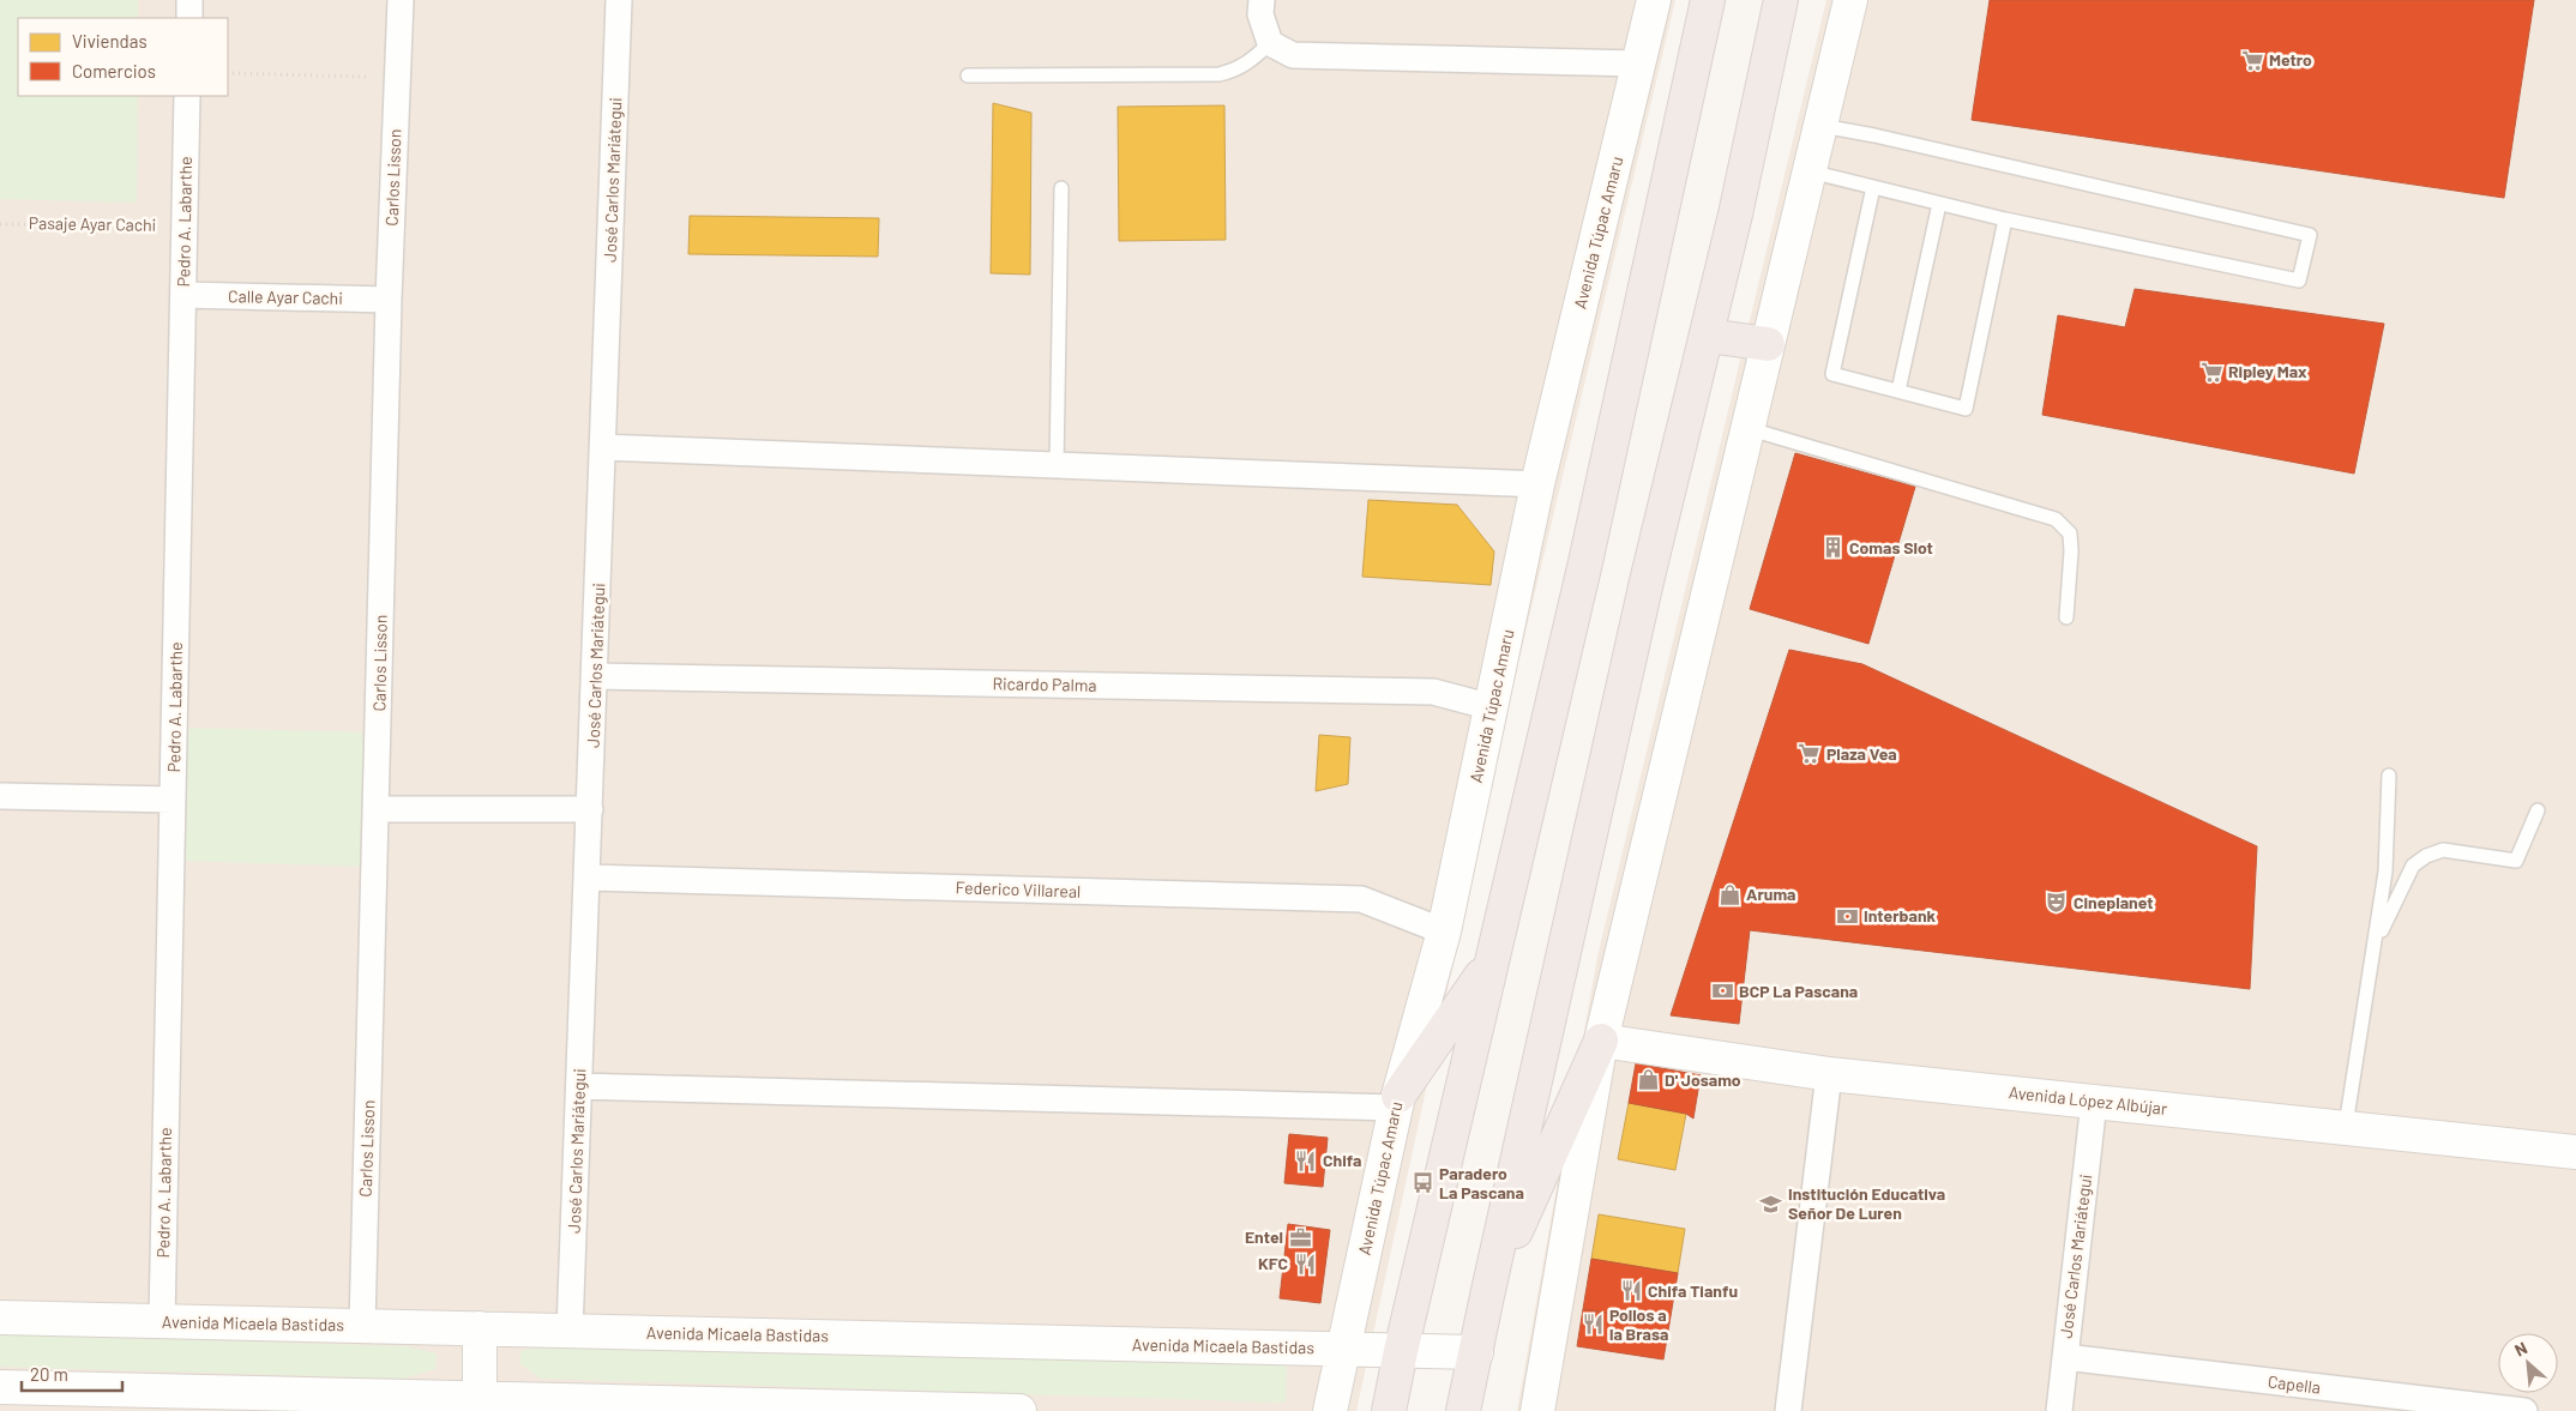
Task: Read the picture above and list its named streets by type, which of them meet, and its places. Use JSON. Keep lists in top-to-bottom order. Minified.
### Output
{"streets":{"street":["Carlos Lisson","José Carlos Mariátegui","Pedro A. Labarthe","Avenida Túpac Amaru","Calle Ayar Cachi","Ricardo Palma","Federico Villareal","Avenida López Albújar","Avenida Micaela Bastidas","Capella"],"path":["Pasaje Ayar Cachi"]},"crossings":[["Carlos Lisson","Calle Ayar Cachi"],["Carlos Lisson","Avenida Micaela Bastidas"],["José Carlos Mariátegui","Ricardo Palma"],["José Carlos Mariátegui","Federico Villareal"],["José Carlos Mariátegui","Avenida López Albújar"],["José Carlos Mariátegui","Avenida Micaela Bastidas"],["José Carlos Mariátegui","Capella"],["Pedro A. Labarthe","Pasaje Ayar Cachi"],["Pedro A. Labarthe","Calle Ayar Cachi"],["Pedro A. Labarthe","Avenida Micaela Bastidas"],["Avenida Túpac Amaru","Ricardo Palma"],["Avenida Túpac Amaru","Federico Villareal"],["Avenida Túpac Amaru","Avenida Micaela Bastidas"]],"places":{"supermarket":["Metro","Ripley Max","Plaza Vea"],"building":["Comas Slot"],"shop":["Aruma","D' Josamo"],"theatre":["Cineplanet"],"bank":["Interbank","BCP La Pascana"],"restaurant":["Chifa","KFC","Chifa Tianfu","Pollos a la Brasa"],"bus stop":["Paradero La Pascana"],"school or university":["Institución Educativa Señor De Luren"],"office":["Entel"]},"legend":["Viviendas","Comercios"],"scale_bar":"20 m","north":"top left"}
